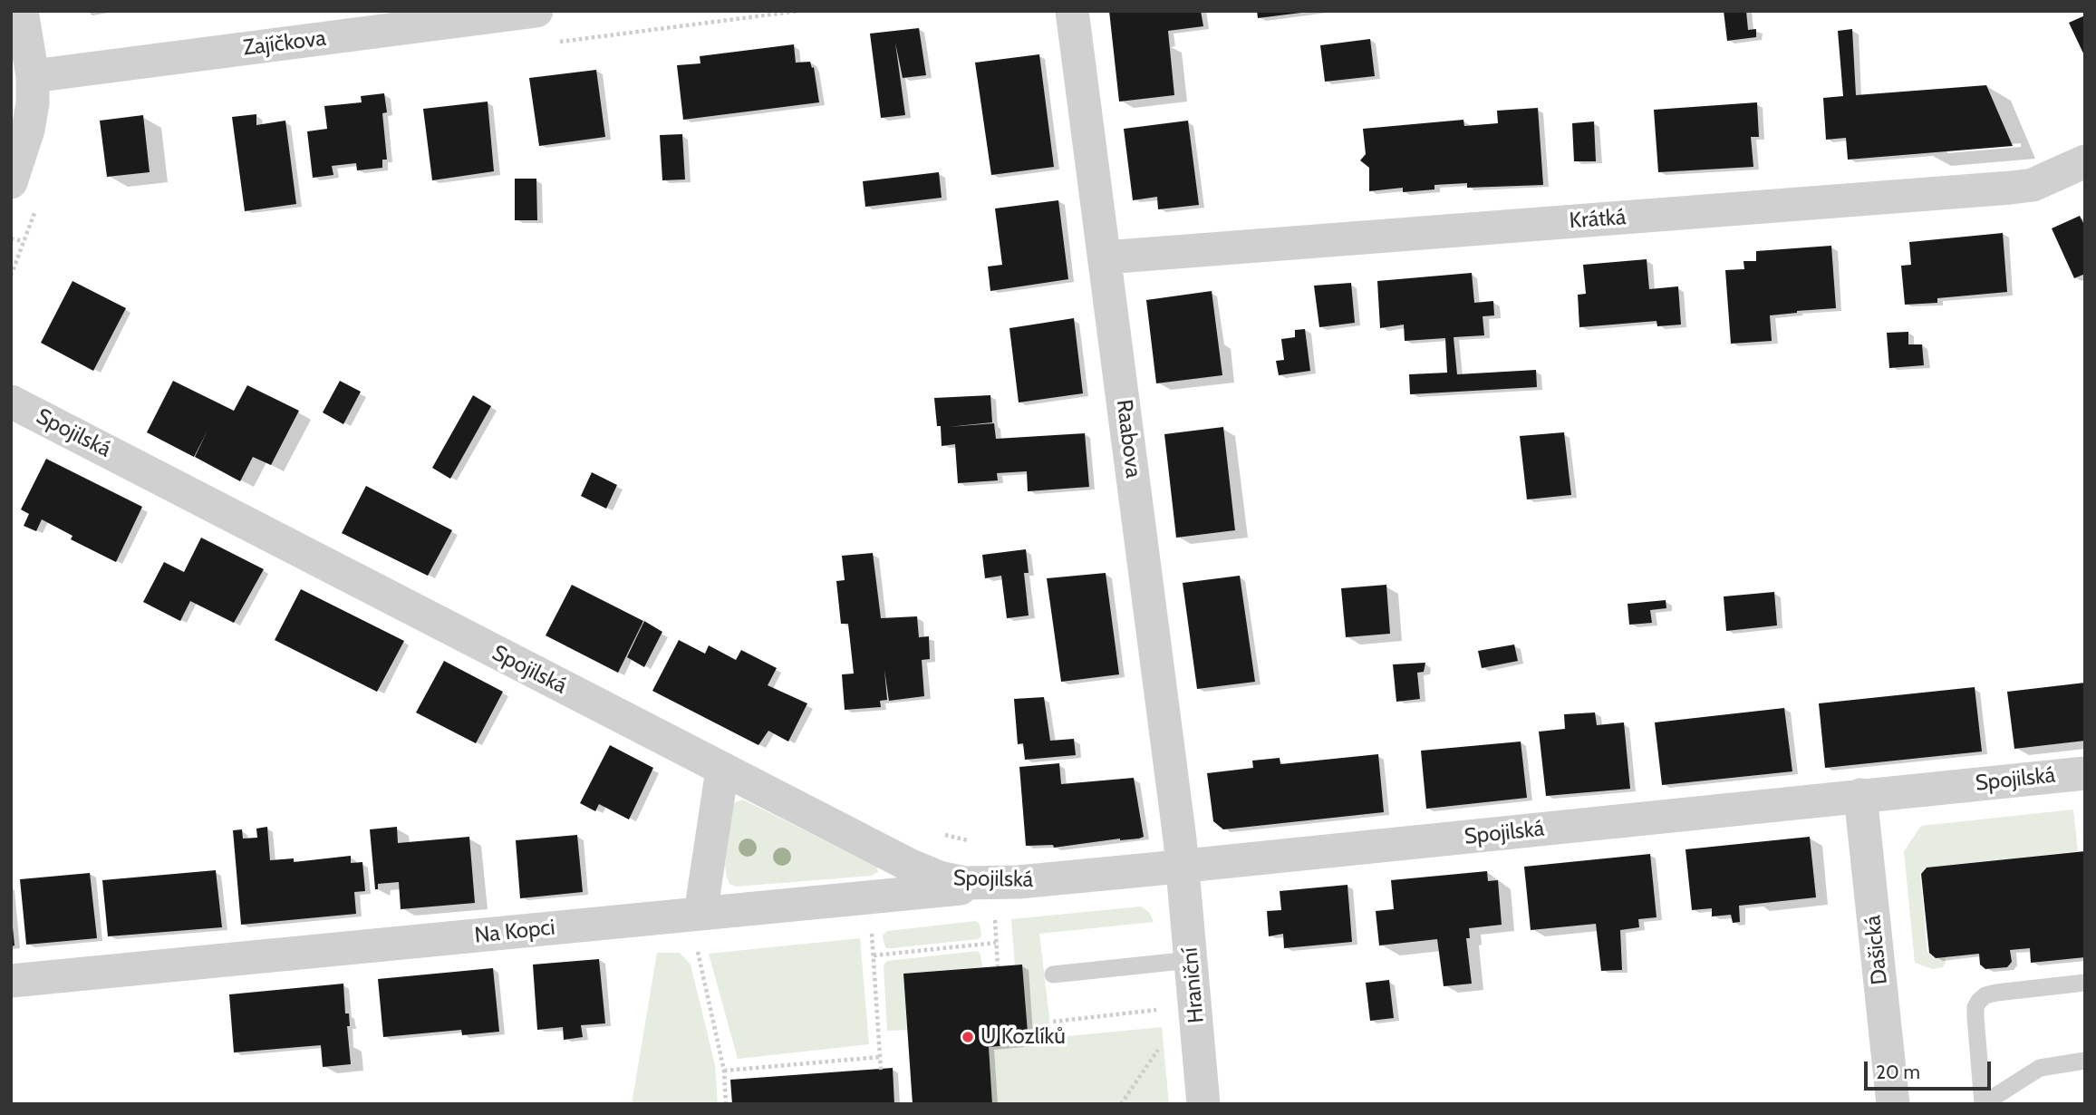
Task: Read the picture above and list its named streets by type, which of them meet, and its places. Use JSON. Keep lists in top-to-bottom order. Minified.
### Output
{"streets":{"street":["Zajíčkova","Krátká","Spojilská","Raabova","Na Kopci","Dašická","Hraniční"]},"crossings":[["Krátká","Raabova"],["Spojilská","Raabova"],["Spojilská","Na Kopci"],["Spojilská","Dašická"],["Spojilská","Hraniční"],["Raabova","Hraniční"]],"places":["U Kozlíků"],"scale_bar":"20 m"}
